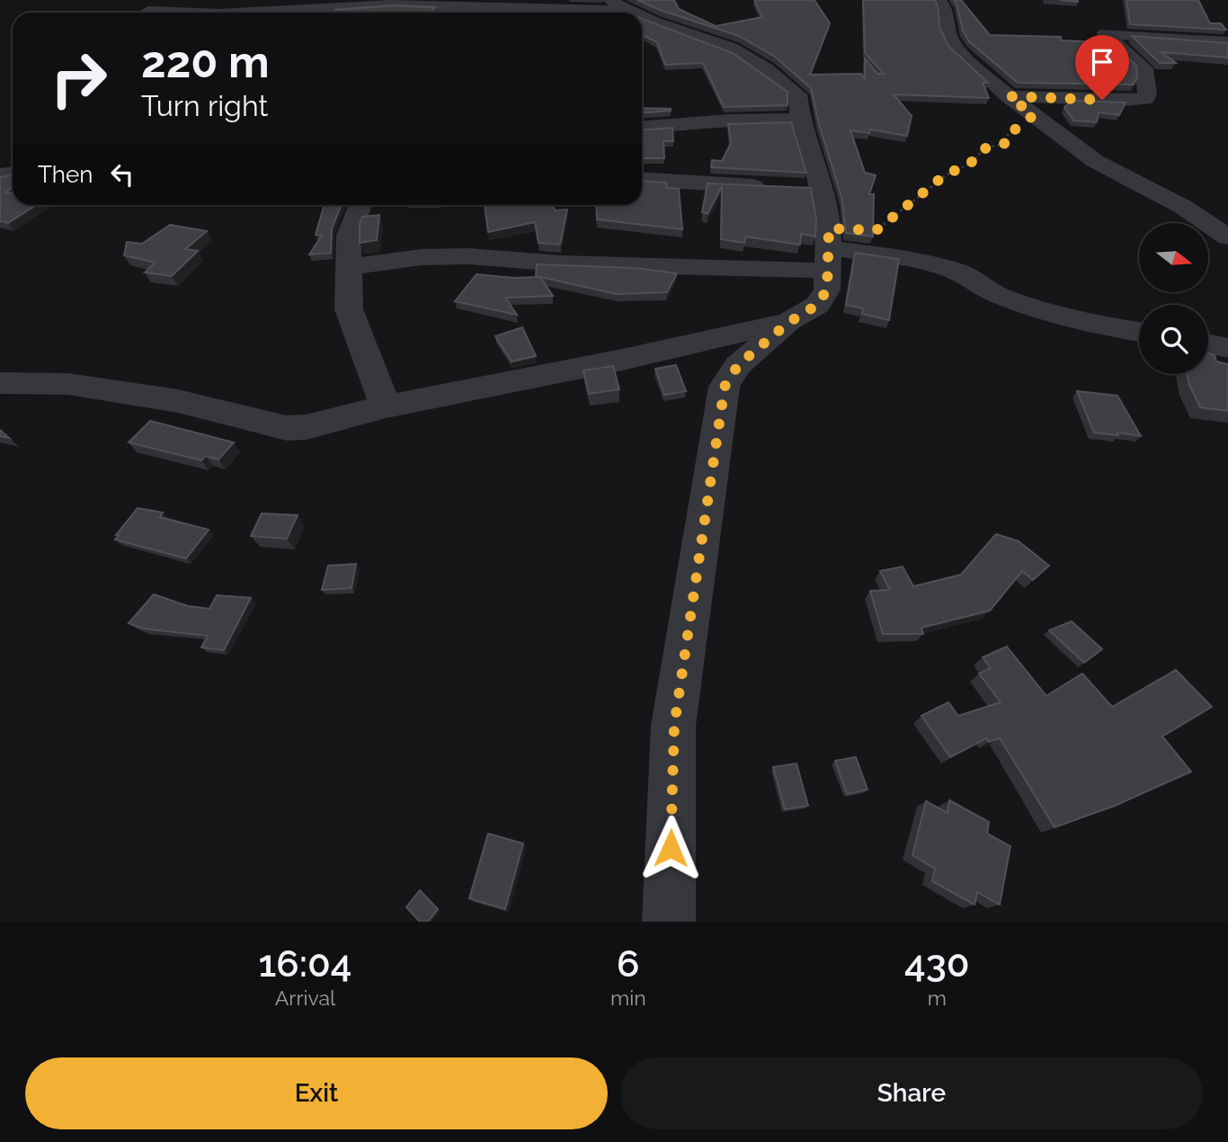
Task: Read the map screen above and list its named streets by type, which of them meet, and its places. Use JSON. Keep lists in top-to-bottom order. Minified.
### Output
{"north":"right","page":{"turn":["220 m","Turn right"],"then":"Then","eta":["16:04","Arrival","6","min","430","m"],"buttons":["Exit","Share"]}}
